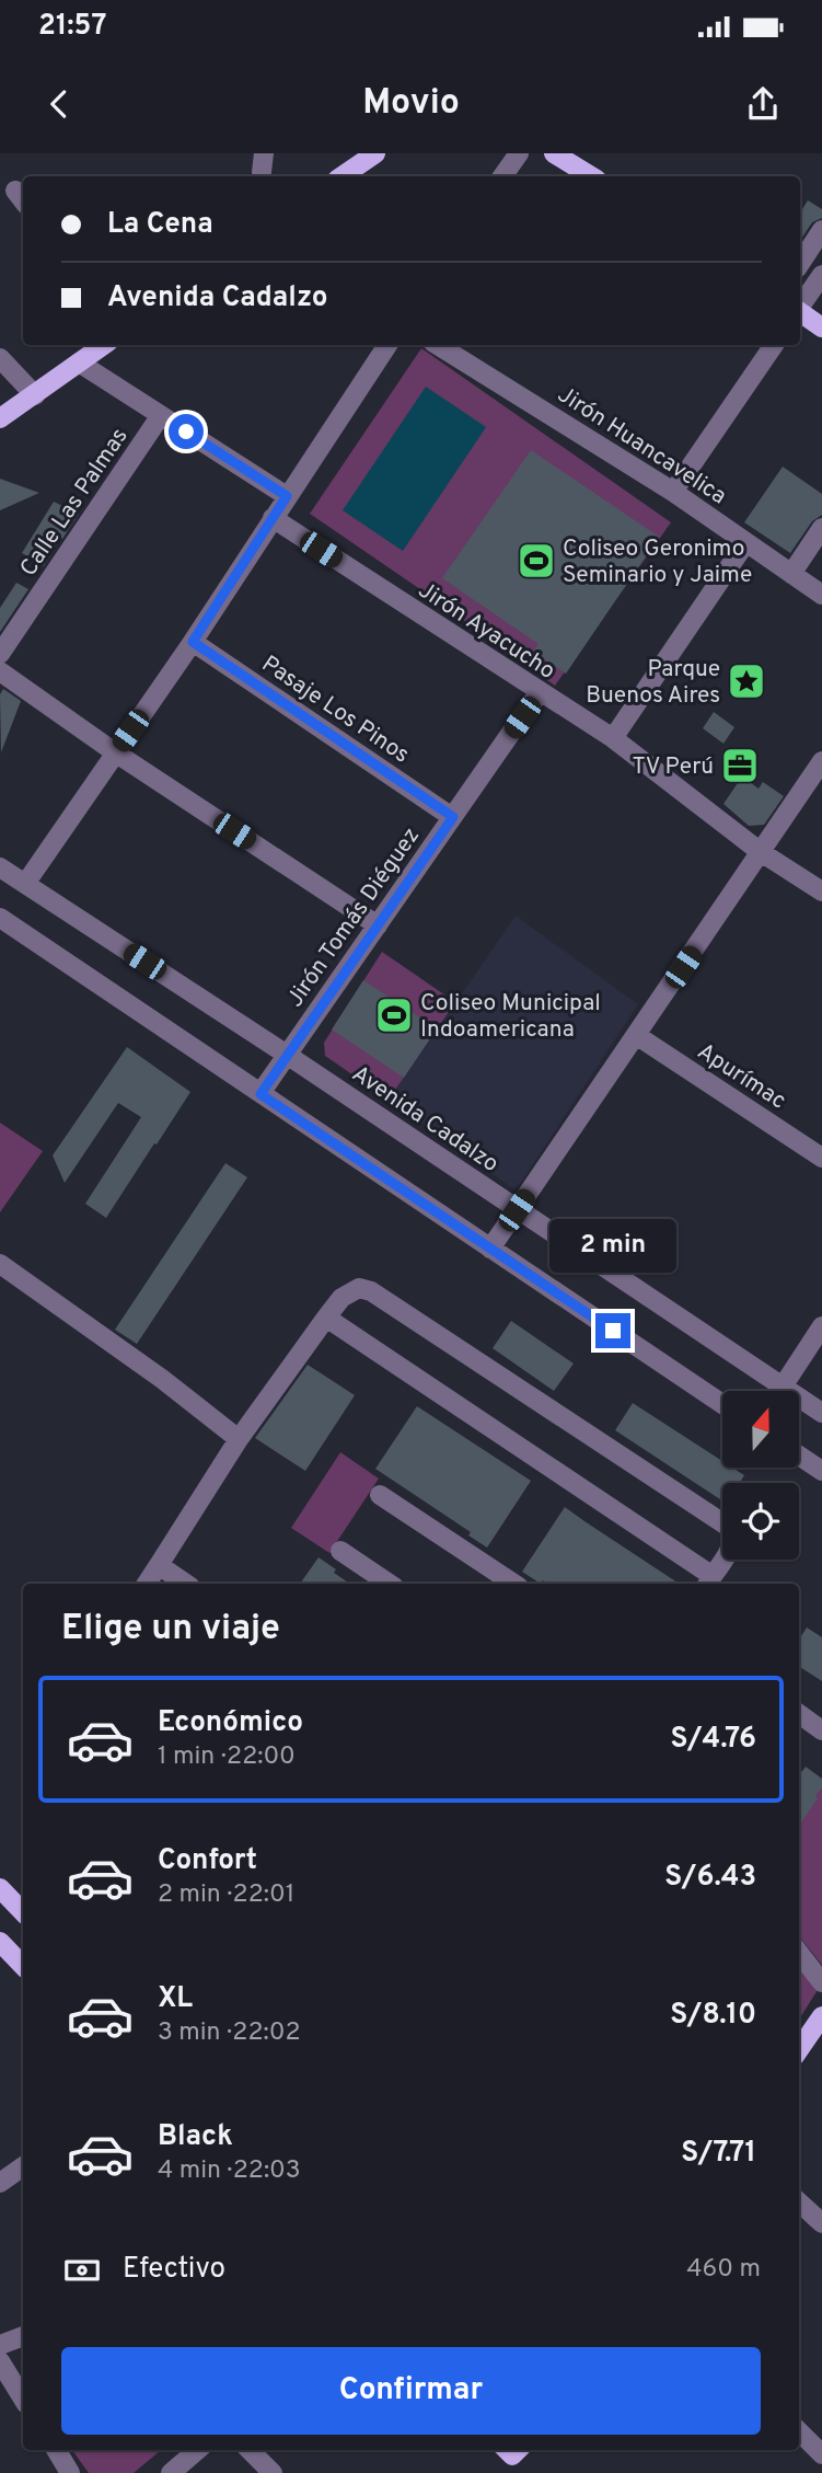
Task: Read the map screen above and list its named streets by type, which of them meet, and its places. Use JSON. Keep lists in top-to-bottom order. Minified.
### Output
{"streets":{"street":["Jirón Huancavelica","Calle Las Palmas","Jirón Ayacucho","Pasaje Los Pinos","Jirón Tomás Diéguez","Apurímac","Avenida Cadalzo"]},"crossings":[["Jirón Ayacucho","Jirón Tomás Diéguez"],["Pasaje Los Pinos","Jirón Tomás Diéguez"],["Jirón Tomás Diéguez","Avenida Cadalzo"]],"places":{"sports":["Coliseo Geronimo Seminario y Jaime","Coliseo Municipal Indoamericana"],"place":["Parque Buenos Aires"],"office":["TV Perú"]},"north":"top","page":{"status":"21:57","header":"Movio","banner":["La Cena","Avenida Cadalzo"],"bubble":"2 min","heading":"Elige un viaje","list":[{"name":"Económico","note":"1 min · 22:00","value":"S/4.76"},{"name":"Confort","note":"2 min · 22:01","value":"S/6.43"},{"name":"XL","note":"3 min · 22:02","value":"S/8.10"},{"name":"Black","note":"4 min · 22:03","value":"S/7.71"}],"pay":["Efectivo","460 m"],"buttons":"Confirmar"}}
